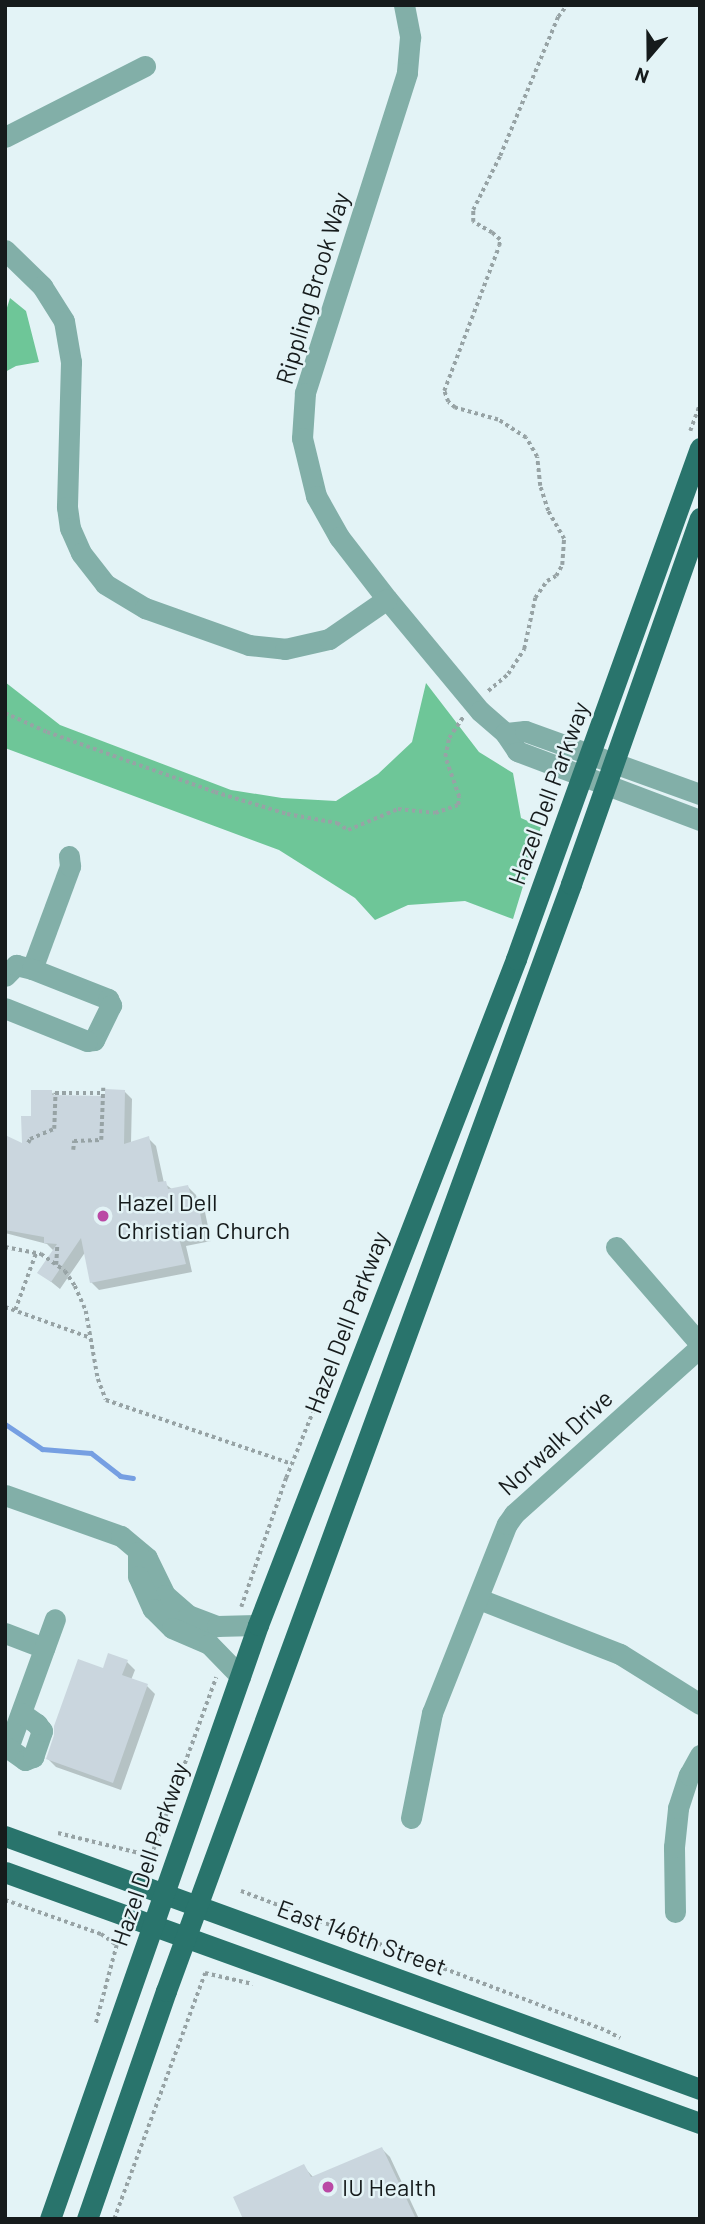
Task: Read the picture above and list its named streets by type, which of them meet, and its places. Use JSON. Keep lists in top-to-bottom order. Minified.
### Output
{"streets":{"main road":["Hazel Dell Parkway","East 146th Street"],"street":["Rippling Brook Way","Norwalk Drive"]},"crossings":[["Rippling Brook Way","Hazel Dell Parkway"],["Hazel Dell Parkway","East 146th Street"]],"places":["Hazel Dell Christian Church","IU Health"],"north":"bottom"}
